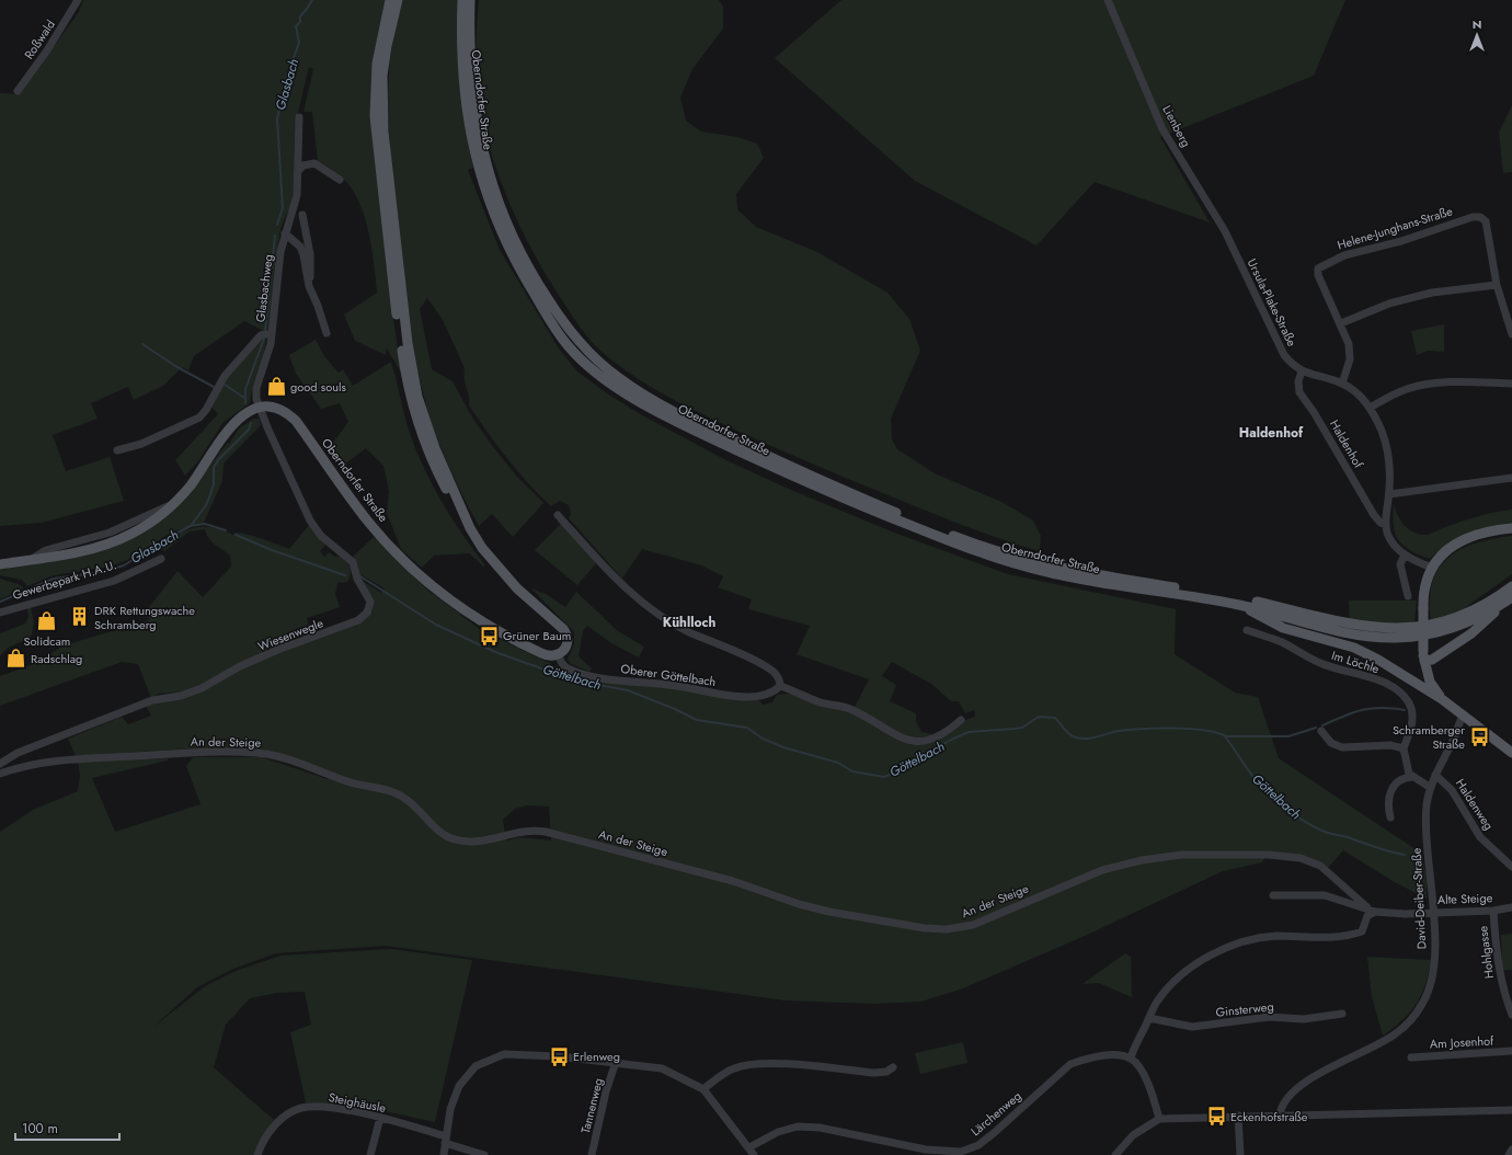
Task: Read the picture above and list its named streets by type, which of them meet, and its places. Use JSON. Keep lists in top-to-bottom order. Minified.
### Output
{"streets":{"main road":["Oberndorfer Straße"],"street":["Roßwald","Lienberg","Helene-Junghans-Straße","Glasbachweg","Ursula-Plake-Straße","Haldenhof","Gewerbepark H.A.U.","Wiesenwegle","Im Löchle","Oberer Göttelbach","An der Steige","Haldenweg","David-Deiber-Straße","Alte Steige","Hohlgasse","Ginsterweg","Am Josenhof","Steighäusle","Tannenweg","Lärchenweg"]},"crossings":[["Oberndorfer Straße","Glasbachweg"],["Oberndorfer Straße","Wiesenwegle"],["Oberndorfer Straße","Oberer Göttelbach"],["Lienberg","Ursula-Plake-Straße"],["Helene-Junghans-Straße","Ursula-Plake-Straße"],["Glasbachweg","Wiesenwegle"],["Ursula-Plake-Straße","Haldenhof"],["An der Steige","Alte Steige"],["Haldenweg","David-Deiber-Straße"],["David-Deiber-Straße","Alte Steige"],["Alte Steige","Hohlgasse"]],"districts":["Haldenhof","Kühlloch"],"water":["Glasbach","Göttelbach"],"places":{"shop":["good souls","Solidcam","Radschlag"],"building":["DRK Rettungswache Schramberg"],"bus stop":["Grüner Baum","Schramberger Straße","Erlenweg","Eckenhofstraße"]},"scale_bar":"100 m","north":"top"}
